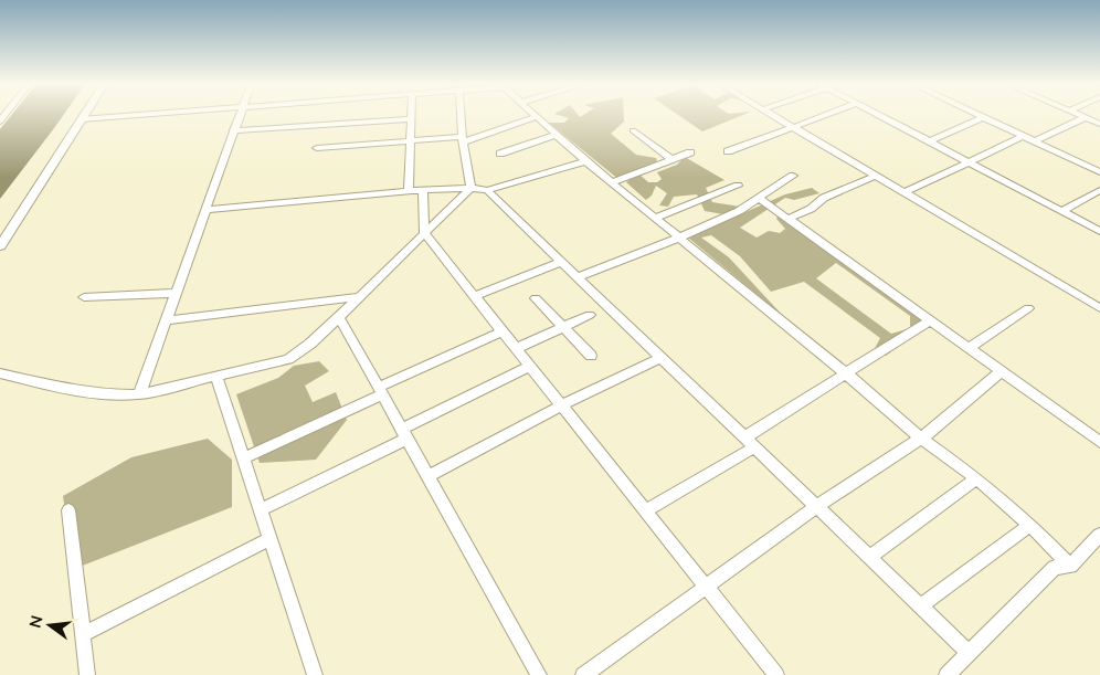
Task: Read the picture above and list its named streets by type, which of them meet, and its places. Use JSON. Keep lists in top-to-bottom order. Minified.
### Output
{"north":"left"}
